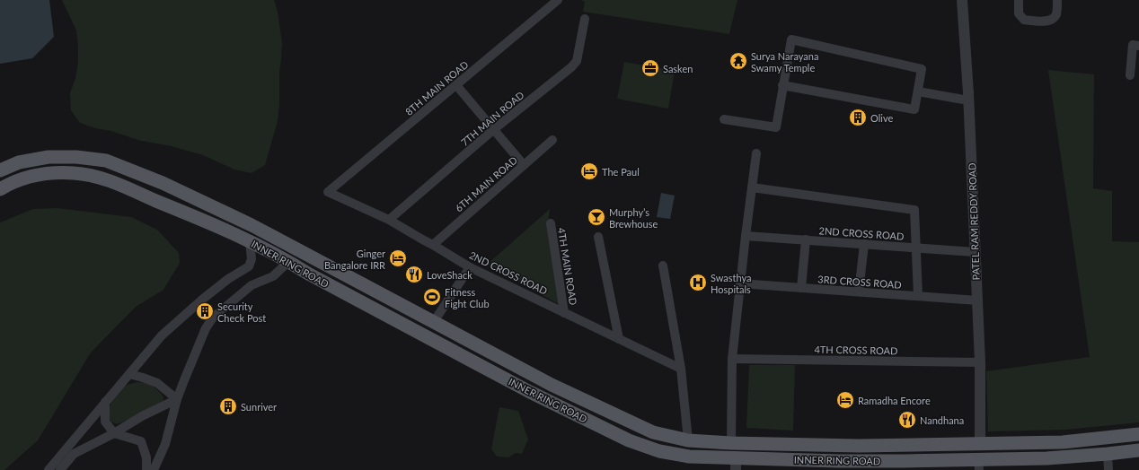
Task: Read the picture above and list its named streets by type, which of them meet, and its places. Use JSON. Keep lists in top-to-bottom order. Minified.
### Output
{"streets":{"main road":["INNER RING ROAD"],"street":["8TH MAIN ROAD","7TH MAIN ROAD","6TH MAIN ROAD","PATEL RAM REDDY ROAD","2ND CROSS ROAD","4TH MAIN ROAD","3RD CROSS ROAD","4TH CROSS ROAD"]},"crossings":[["8TH MAIN ROAD","2ND CROSS ROAD"],["7TH MAIN ROAD","2ND CROSS ROAD"],["6TH MAIN ROAD","2ND CROSS ROAD"],["PATEL RAM REDDY ROAD","2ND CROSS ROAD"],["PATEL RAM REDDY ROAD","INNER RING ROAD"],["PATEL RAM REDDY ROAD","3RD CROSS ROAD"],["PATEL RAM REDDY ROAD","4TH CROSS ROAD"],["2ND CROSS ROAD","4TH MAIN ROAD"]],"places":{"temple":["Surya Narayana Swamy Temple"],"office":["Sasken"],"building":["Olive","Security Check Post","Sunriver"],"hotel":["The Paul","Ginger Bangalore IRR","Ramadha Encore"],"bar":["Murphy’s Brewhouse"],"restaurant":["LoveShack","Nandhana"],"hospital":["Swasthya Hospitals"],"sports":["Fitness Fight Club"]}}
